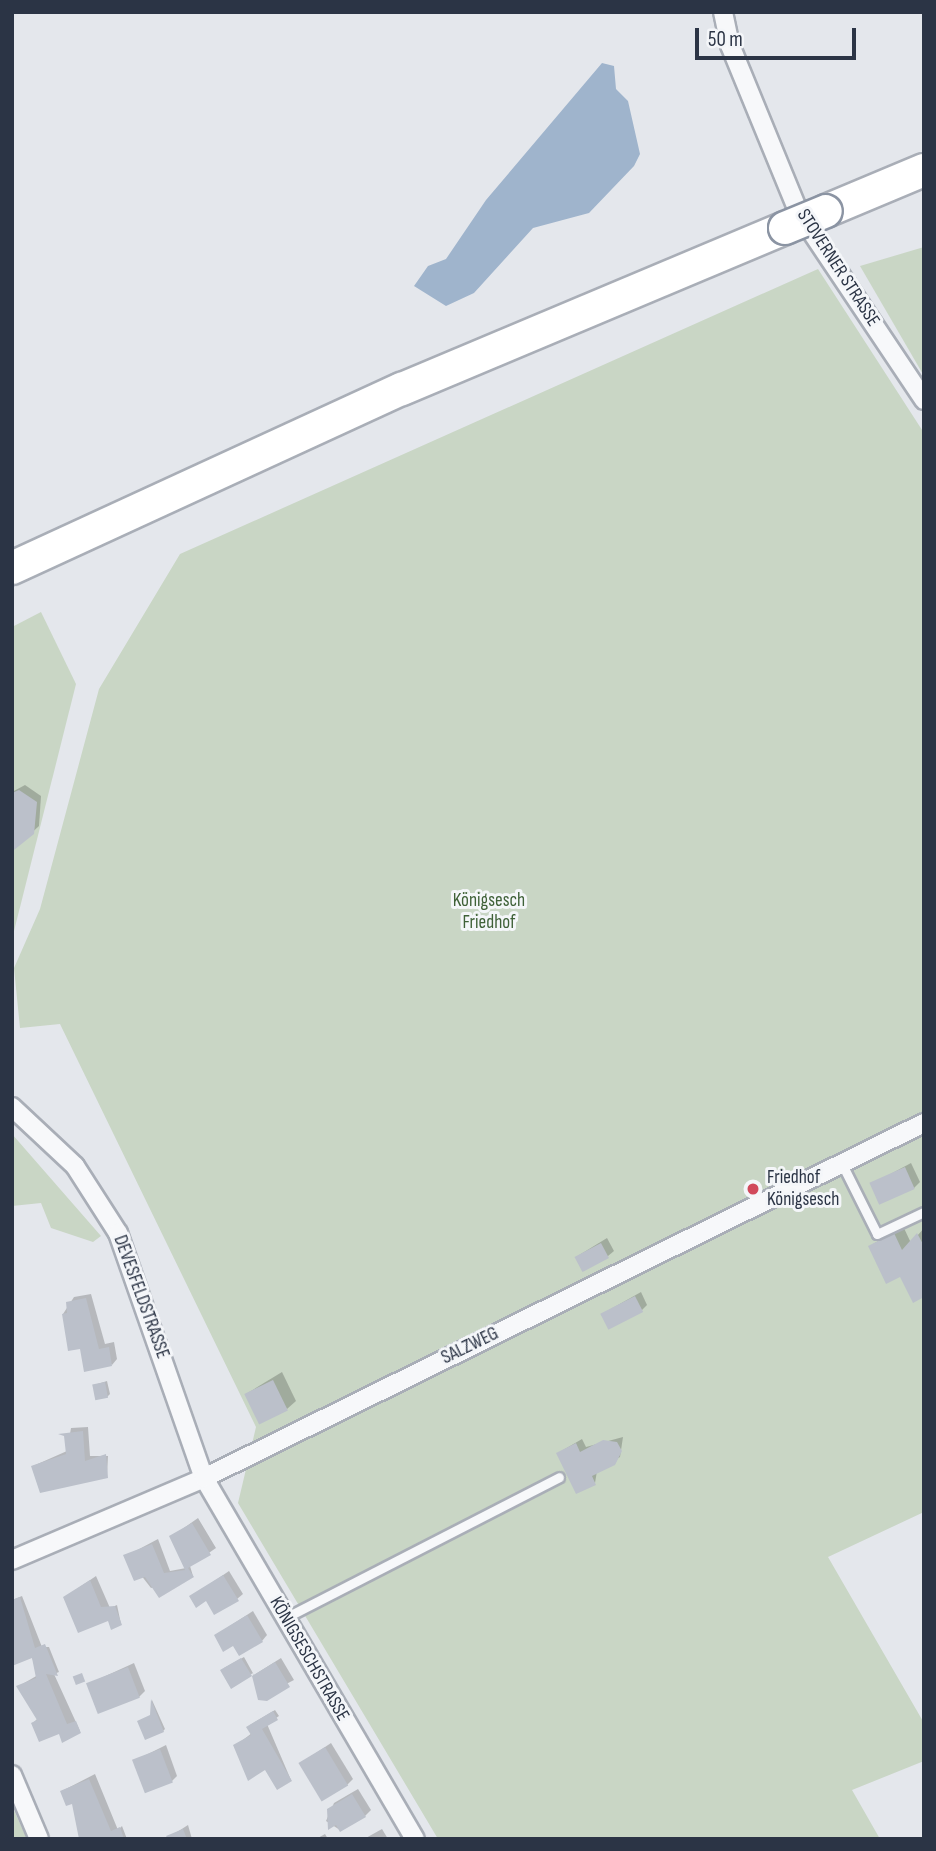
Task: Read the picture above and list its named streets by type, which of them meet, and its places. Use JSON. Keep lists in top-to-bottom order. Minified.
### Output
{"streets":{"street":["STOVERNER STRASSE","DEVESFELDSTRASSE","SALZWEG","KÖNIGSESCHSTRASSE"]},"crossings":[["DEVESFELDSTRASSE","SALZWEG"],["DEVESFELDSTRASSE","KÖNIGSESCHSTRASSE"],["SALZWEG","KÖNIGSESCHSTRASSE"]],"parks":["Königsesch Friedhof"],"places":["Friedhof Königsesch"],"scale_bar":"50 m"}
